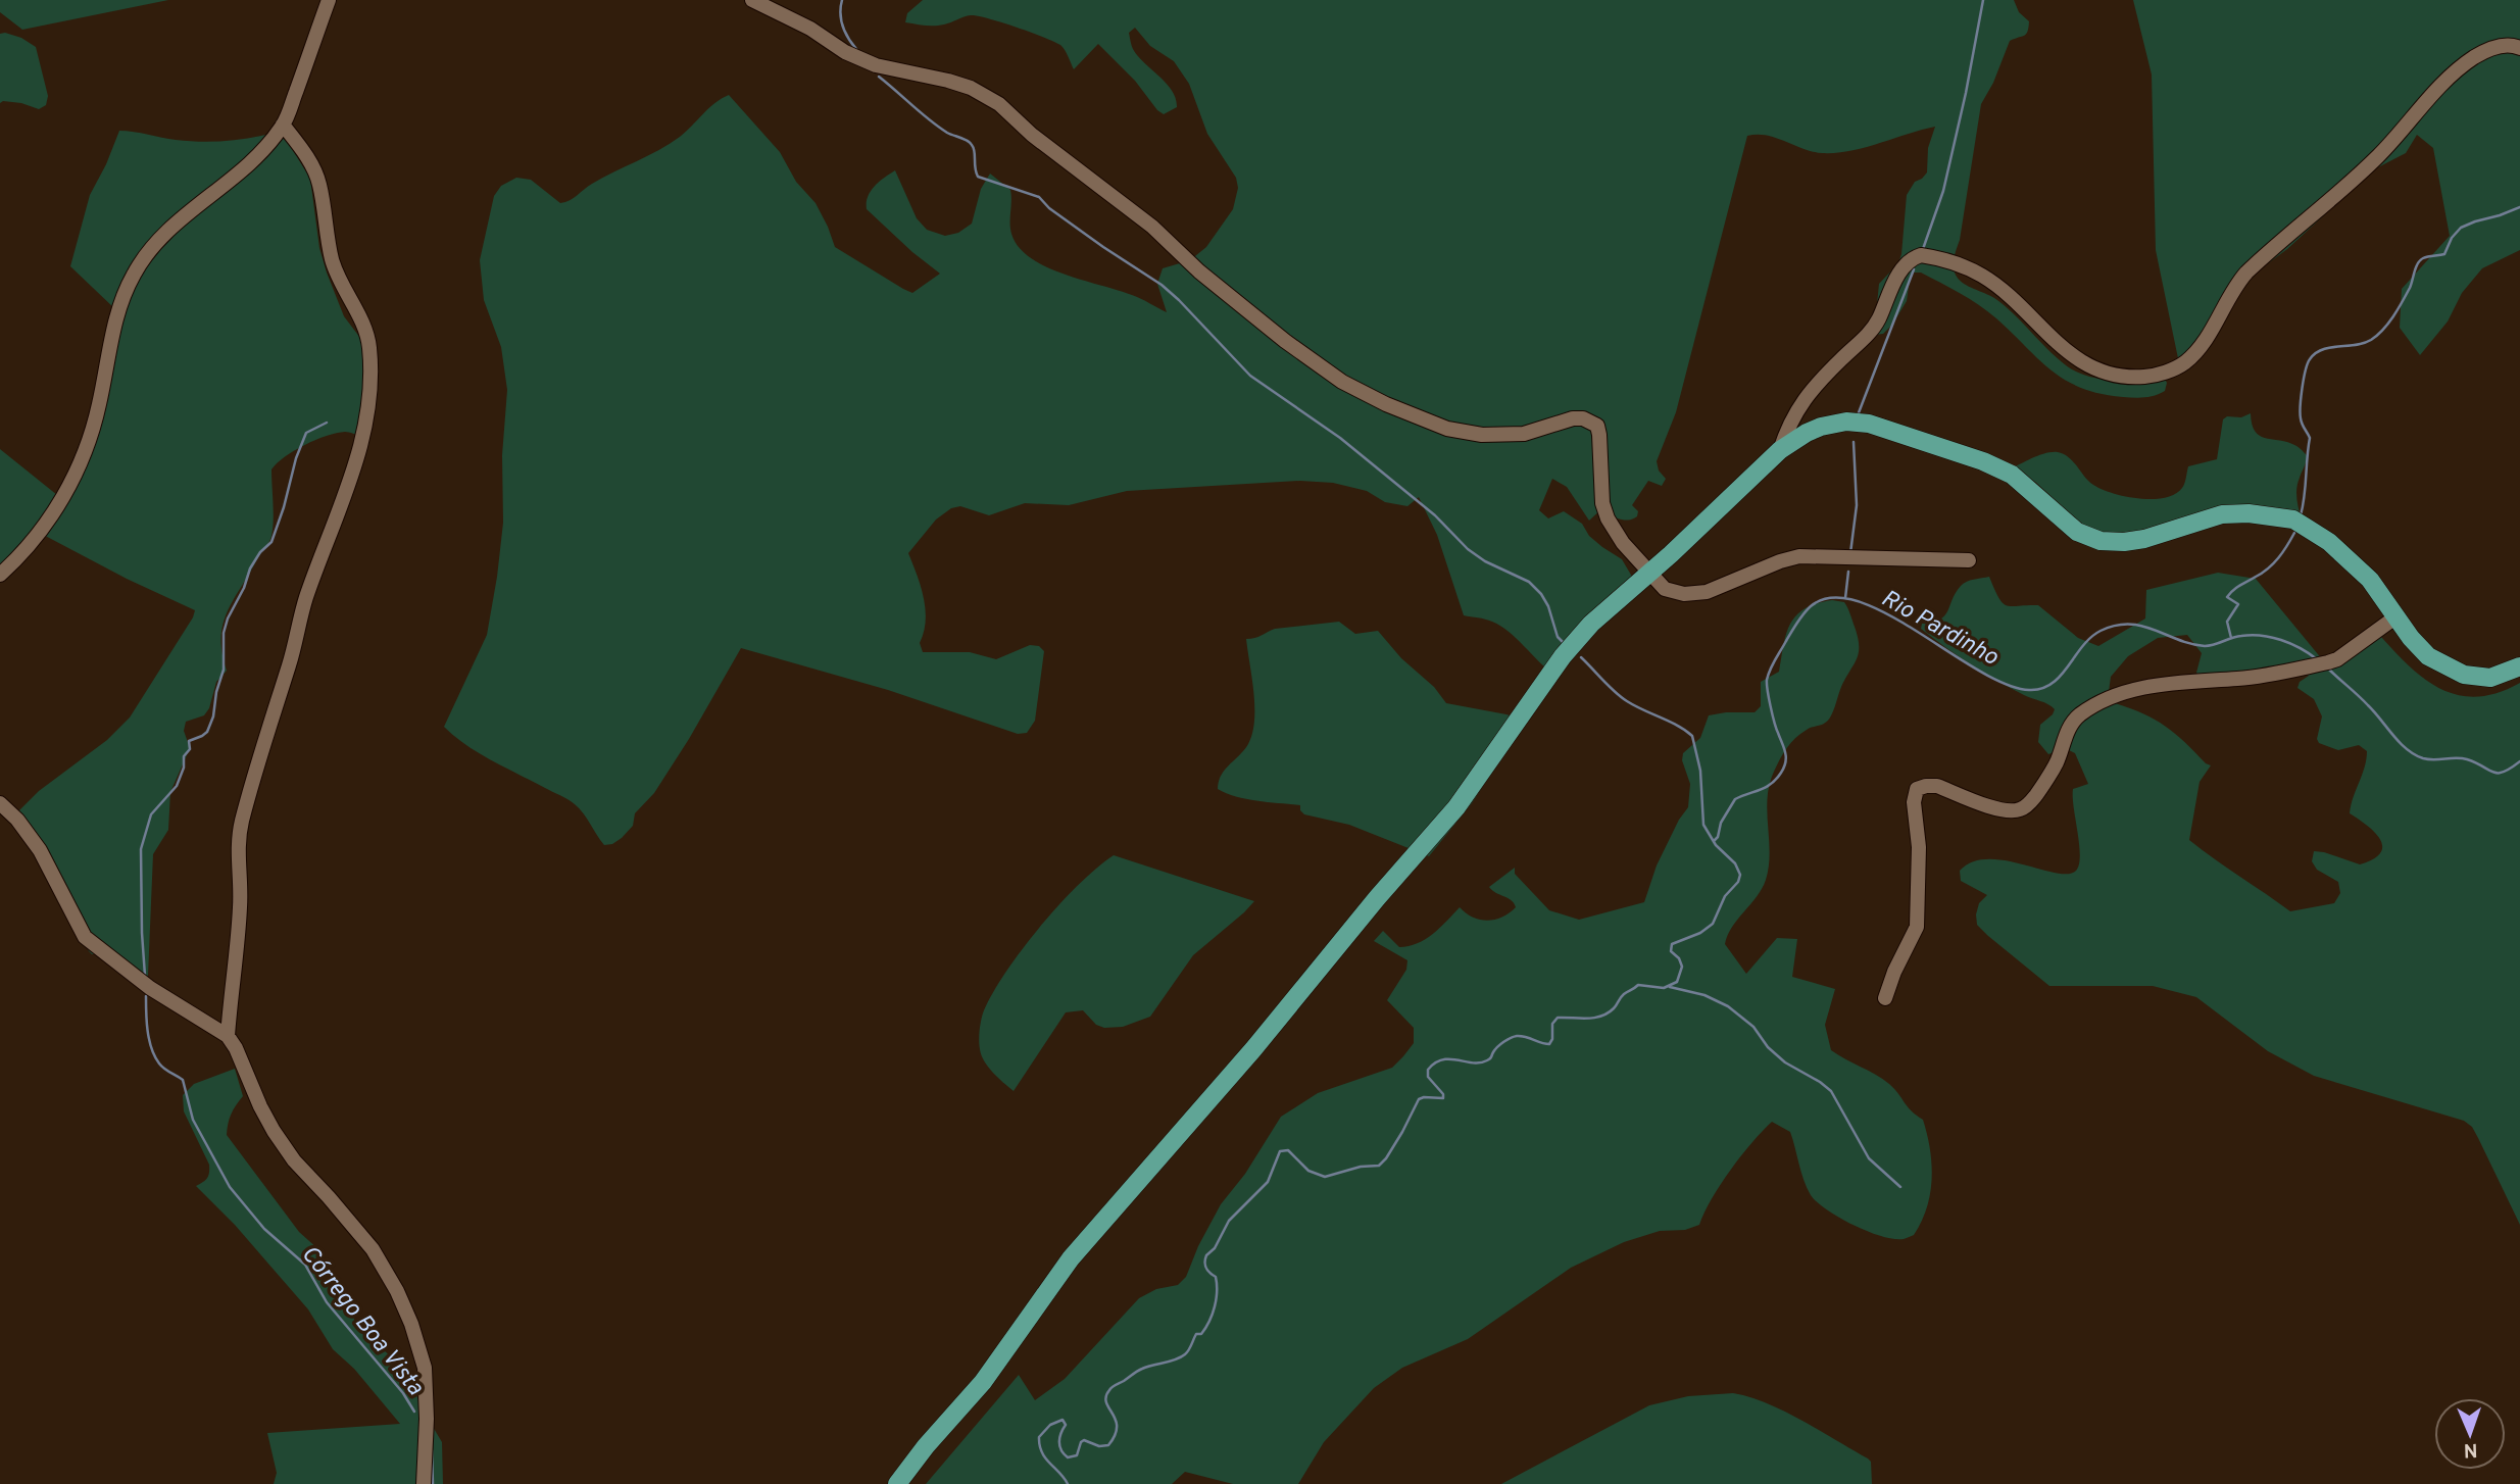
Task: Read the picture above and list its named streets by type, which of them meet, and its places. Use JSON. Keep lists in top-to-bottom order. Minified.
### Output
{"water":["Rio Pardinho","Córrego Boa Vista"],"north":"bottom"}
